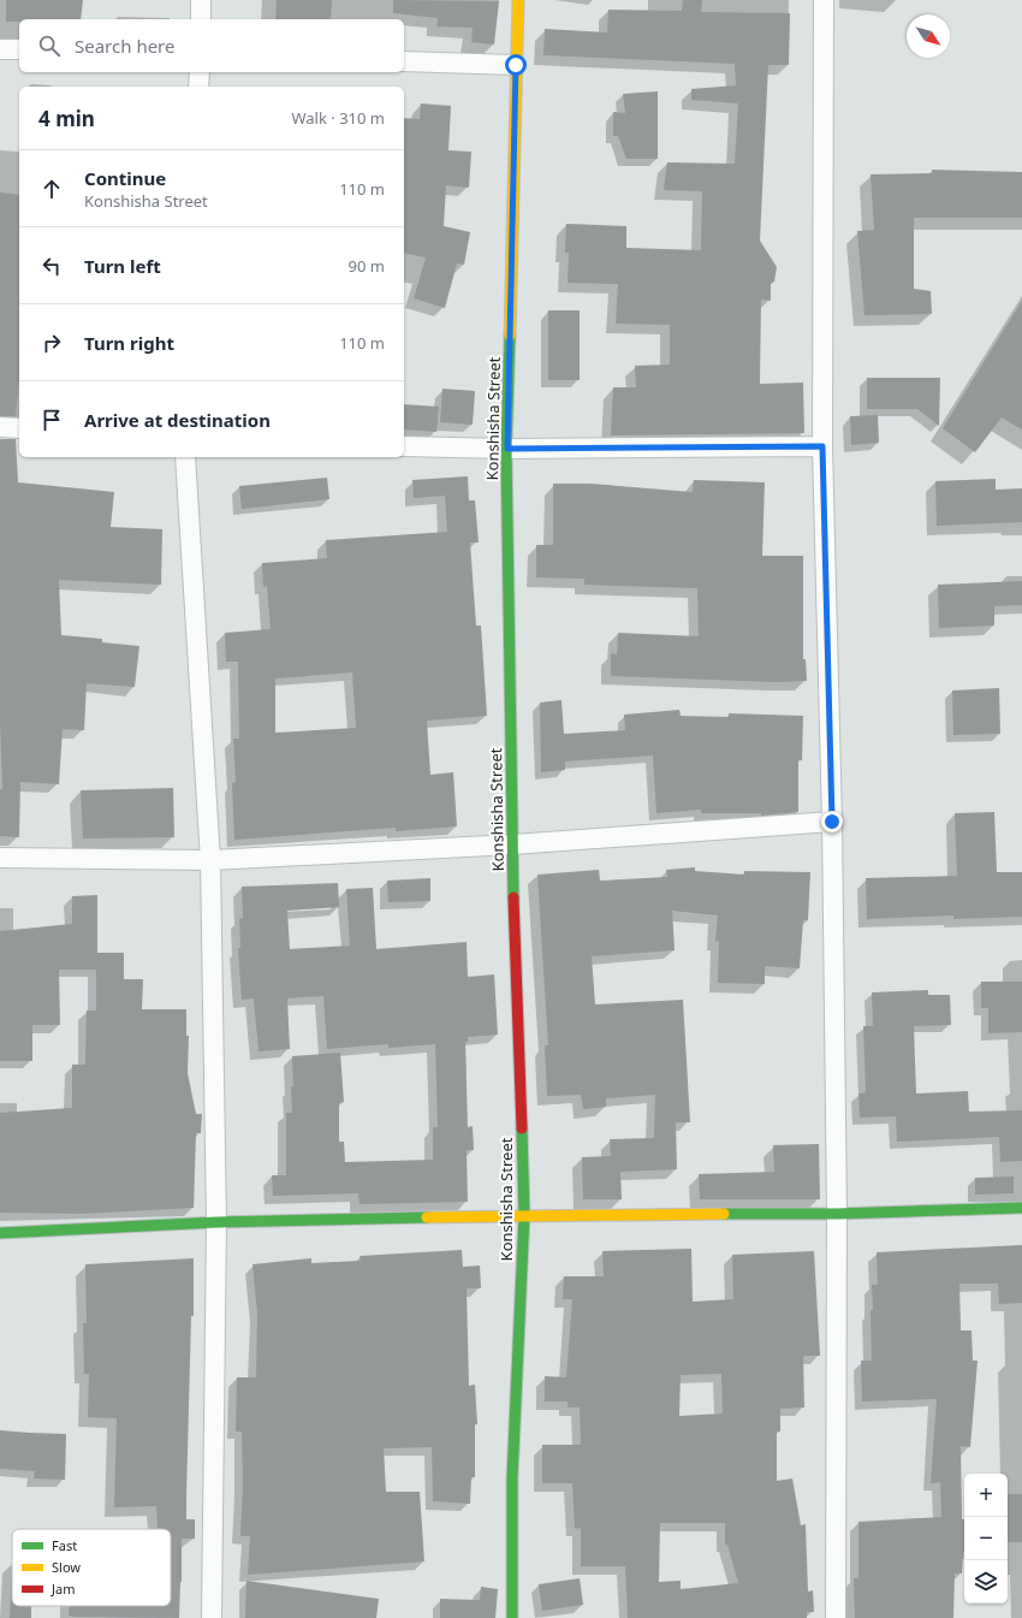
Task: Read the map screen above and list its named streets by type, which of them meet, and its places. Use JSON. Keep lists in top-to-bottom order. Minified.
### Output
{"streets":{"street":["Konshisha Street"]},"legend":["Fast","Slow","Jam"],"north":"bottom right","page":{"search":"Search here","heading":["4 min","Walk · 310 m"],"list":[["Continue","Konshisha Street","110 m"],["Turn left","90 m"],["Turn right","110 m"],"Arrive at destination"],"map_buttons":["+","−"]}}
